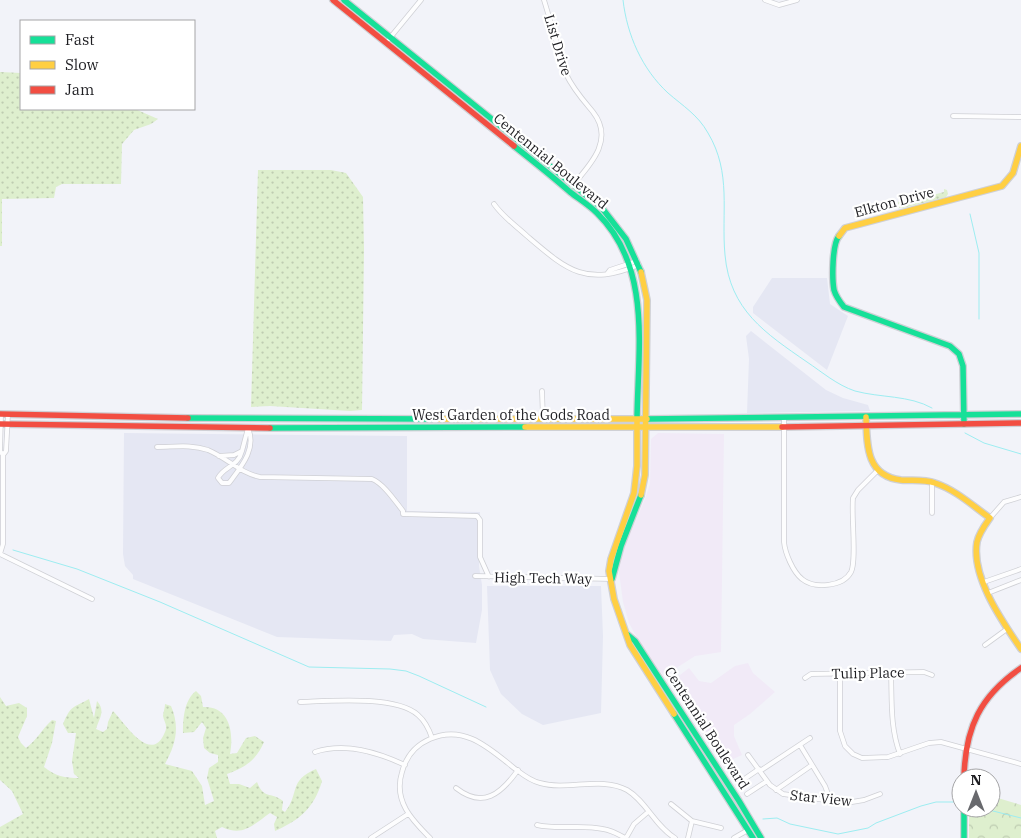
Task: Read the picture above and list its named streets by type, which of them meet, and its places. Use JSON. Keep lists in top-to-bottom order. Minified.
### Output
{"streets":{"main road":["Centennial Boulevard","Elkton Drive","West Garden of the Gods Road"],"street":["List Drive","High Tech Way","Tulip Place","Star View"]},"crossings":[["List Drive","Centennial Boulevard"],["Centennial Boulevard","West Garden of the Gods Road"],["Centennial Boulevard","High Tech Way"],["Elkton Drive","West Garden of the Gods Road"]],"legend":["Fast","Slow","Jam"],"north":"top"}
